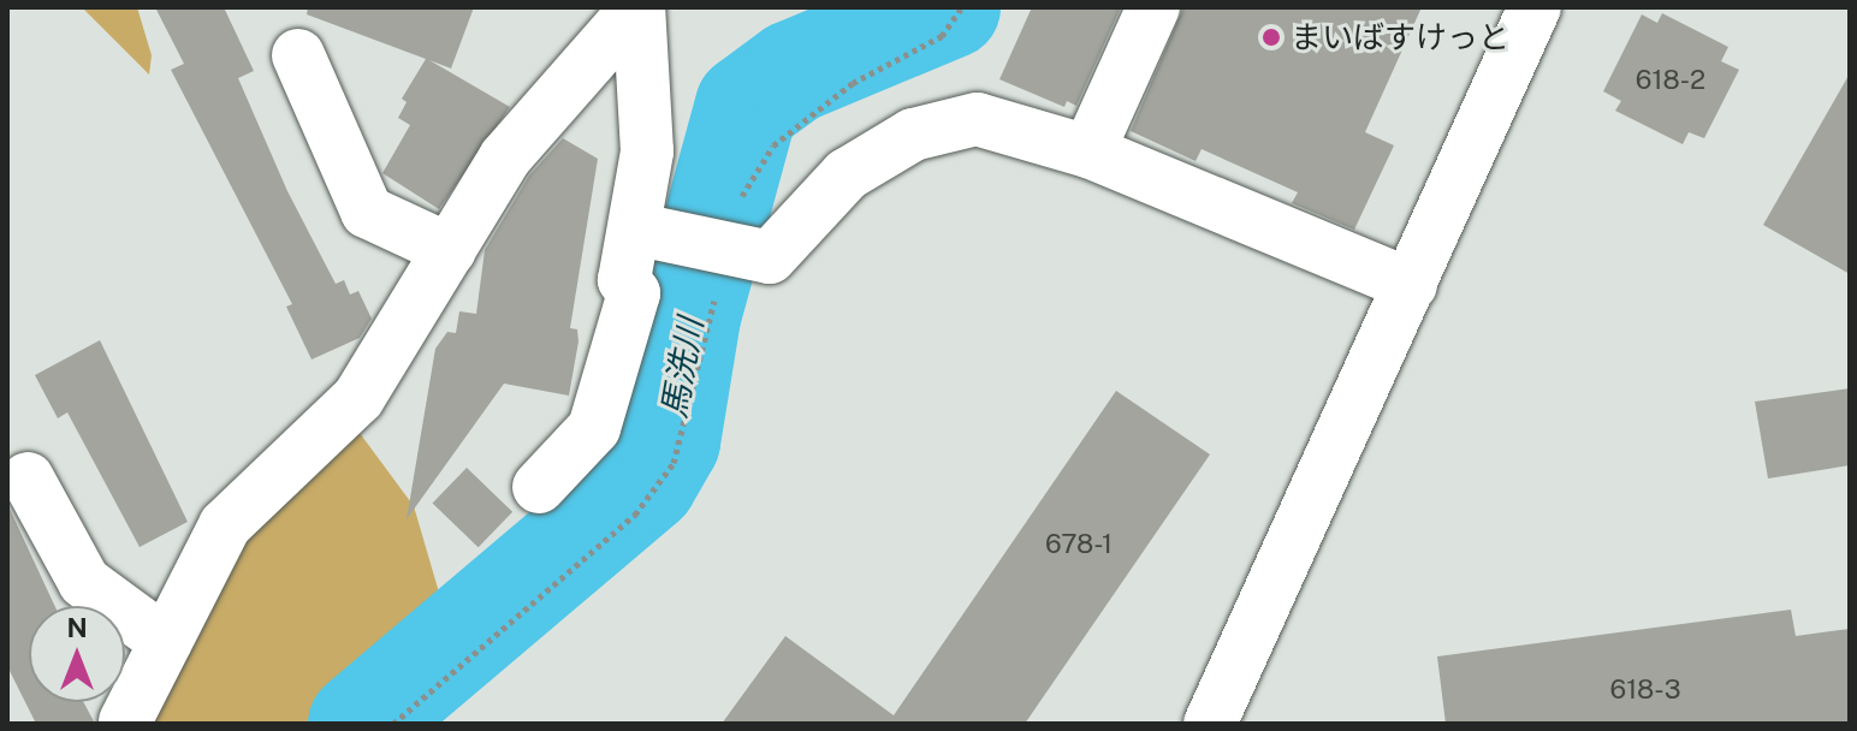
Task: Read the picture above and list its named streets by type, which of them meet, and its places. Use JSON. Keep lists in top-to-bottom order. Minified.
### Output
{"water":["馬洗川"],"places":["まいばすけっと"],"house_numbers":["618-2","678-1","618-3"],"north":"top"}
